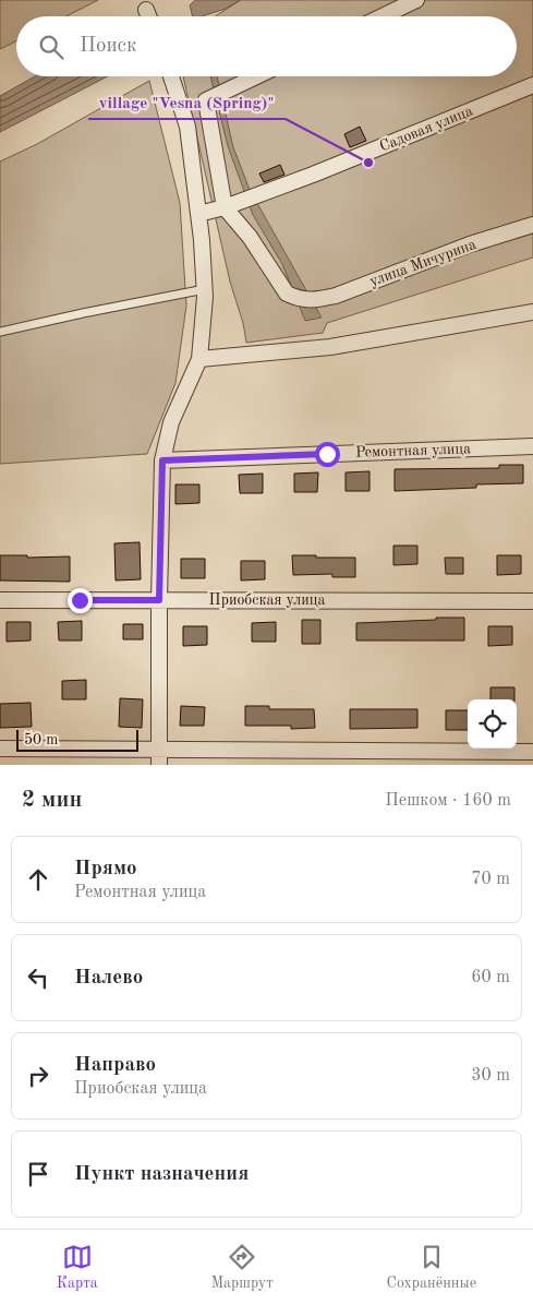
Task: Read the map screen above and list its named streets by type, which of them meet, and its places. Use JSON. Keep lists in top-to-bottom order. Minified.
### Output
{"streets":{"street":["Садовая улица","улица Мичурина","Ремонтная улица","Приобская улица"]},"crossings":[["Садовая улица","улица Мичурина"]],"places":["village \"Vesna (Spring)\""],"scale_bar":"50 m","page":{"search":"Поиск","scale":"50 m","heading":["2 мин","Пешком · 160 m"],"list":[["Прямо","Ремонтная улица","70 m"],["Налево","60 m"],["Направо","Приобская улица","30 m"],"Пункт назначения"],"nav":["Карта","Маршрут","Сохранённые"]}}
